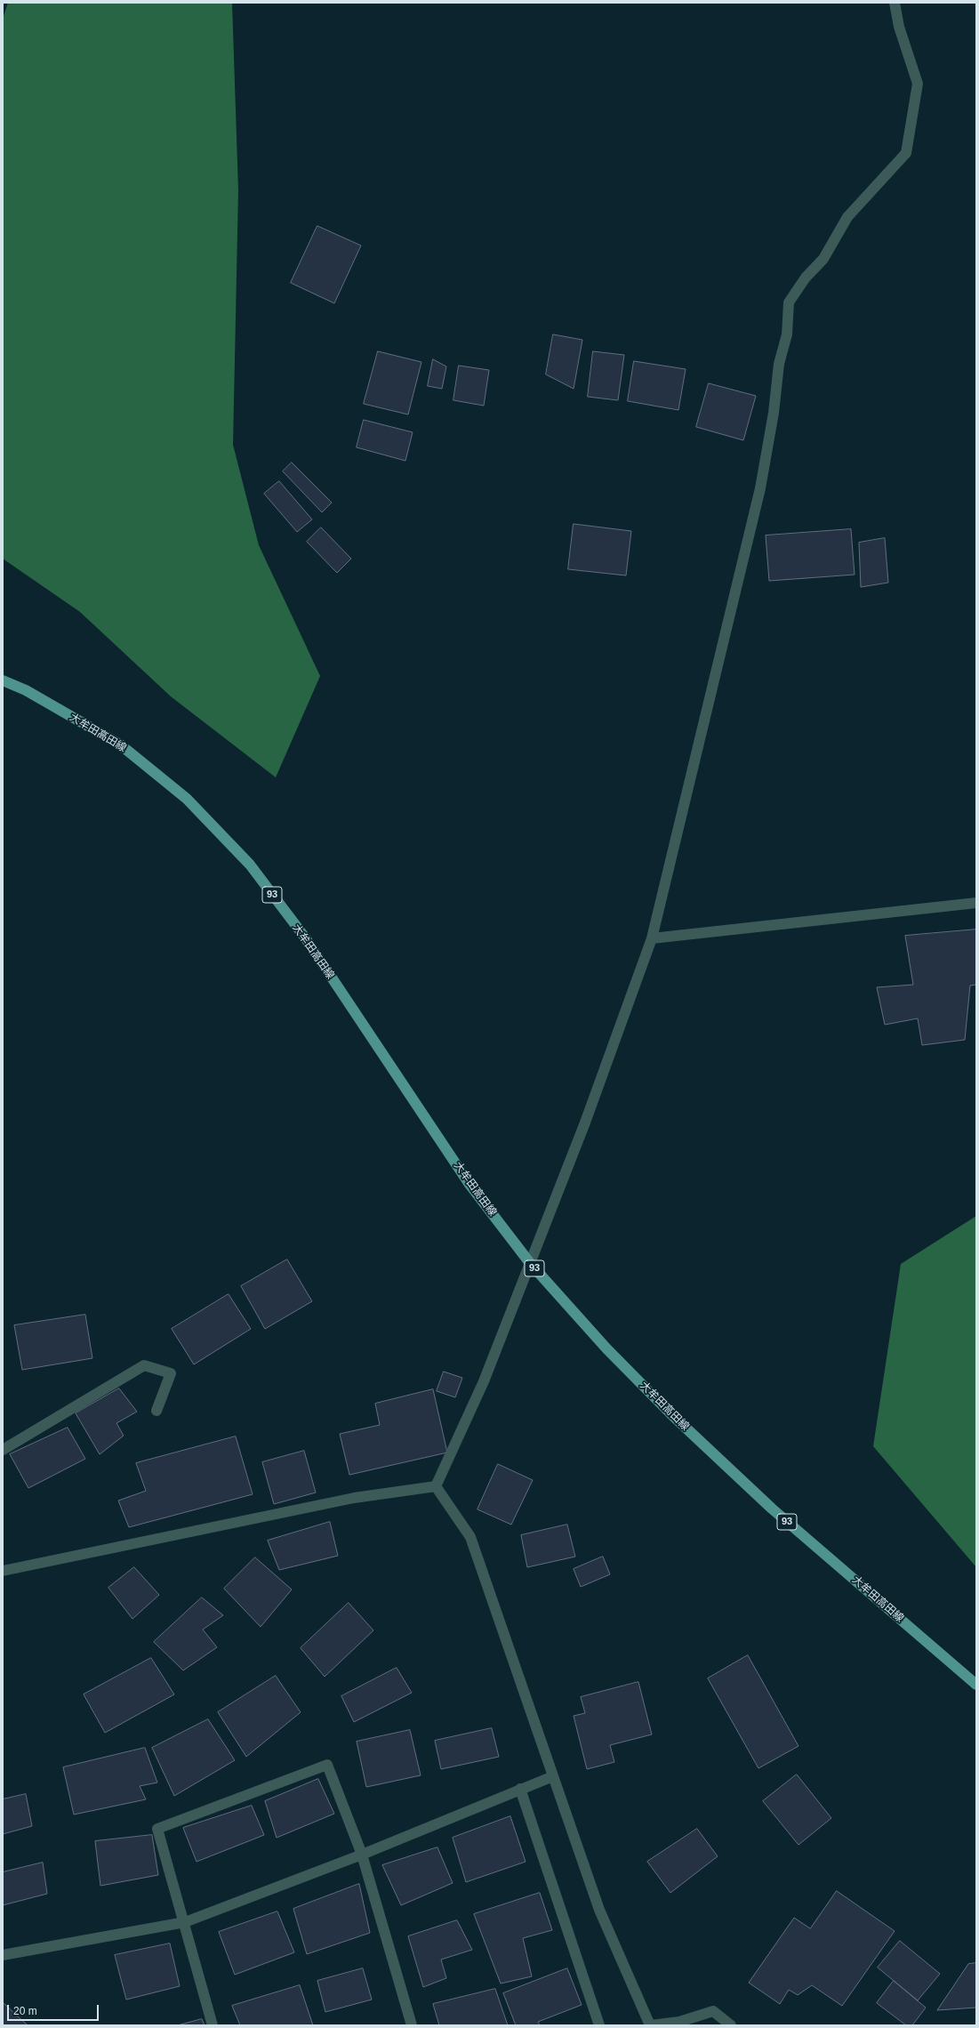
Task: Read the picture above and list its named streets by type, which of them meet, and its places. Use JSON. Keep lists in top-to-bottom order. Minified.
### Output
{"streets":{"main road":["大牟田高田線","93"]},"scale_bar":"20 m"}
